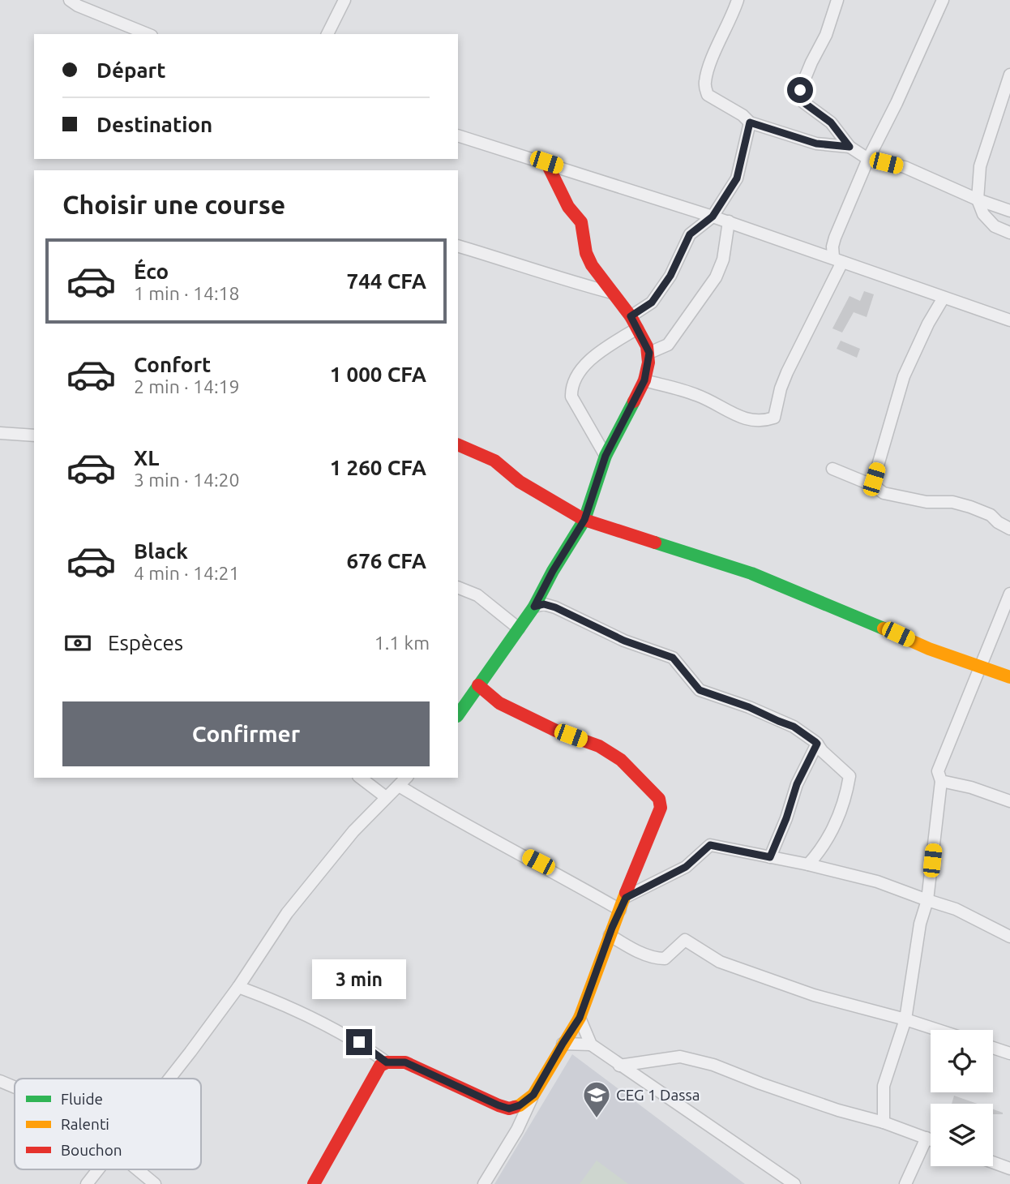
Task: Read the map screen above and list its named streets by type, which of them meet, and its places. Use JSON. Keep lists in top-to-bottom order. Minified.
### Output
{"places":{"school or university":["CEG 1 Dassa"]},"legend":["Fluide","Ralenti","Bouchon"],"page":{"banner":["Départ","Destination"],"heading":"Choisir une course","list":[{"name":"Éco","note":"1 min · 14:18","value":"744 CFA"},{"name":"Confort","note":"2 min · 14:19","value":"1 000 CFA"},{"name":"XL","note":"3 min · 14:20","value":"1 260 CFA"},{"name":"Black","note":"4 min · 14:21","value":"676 CFA"}],"pay":["Espèces","1.1 km"],"buttons":"Confirmer","bubble":"3 min"}}
